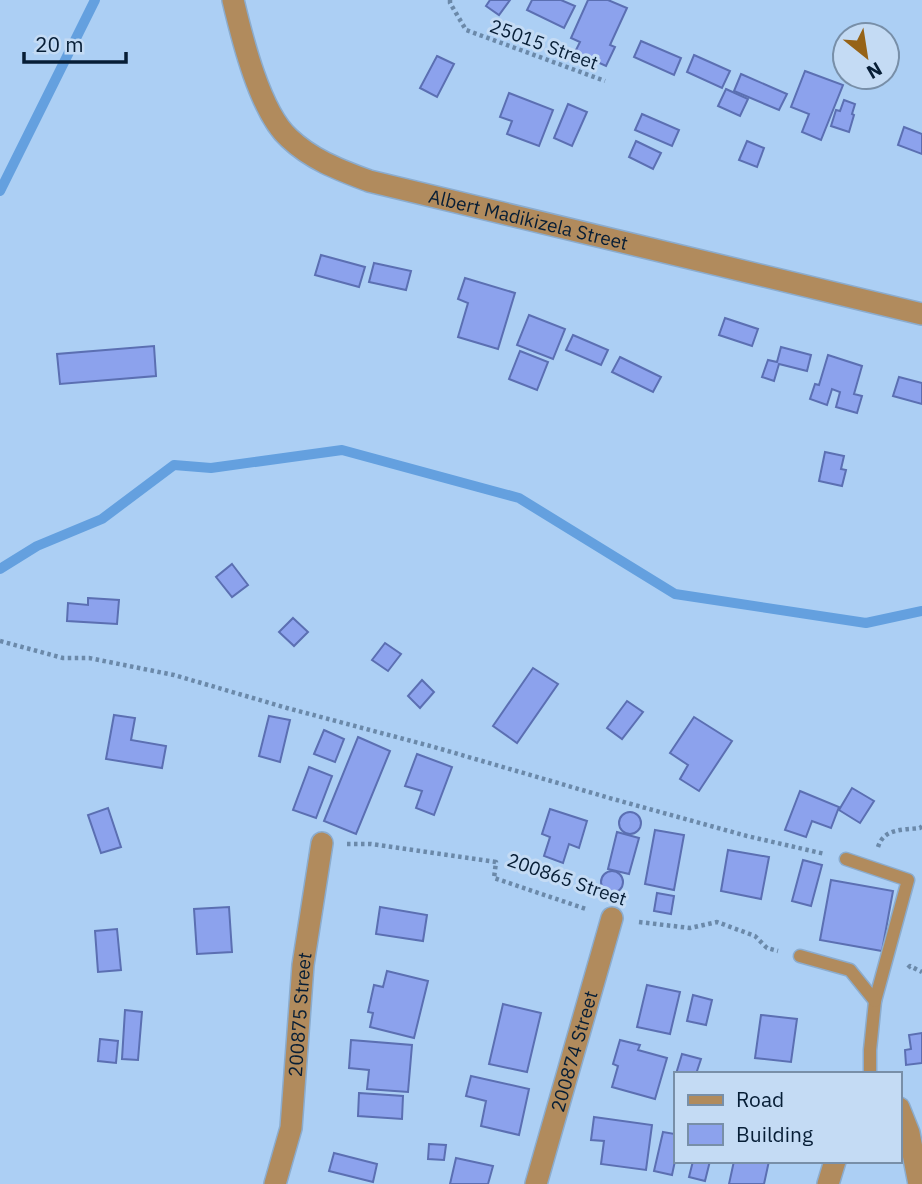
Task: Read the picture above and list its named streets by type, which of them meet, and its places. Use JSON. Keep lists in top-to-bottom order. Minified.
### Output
{"streets":{"street":["Albert Madikizela Street","200875 Street","200874 Street"],"path":["25015 Street","200865 Street"]},"crossings":[["200865 Street","200875 Street"],["200865 Street","200874 Street"]],"legend":["Road","Building"],"scale_bar":"20 m","north":"bottom right"}
